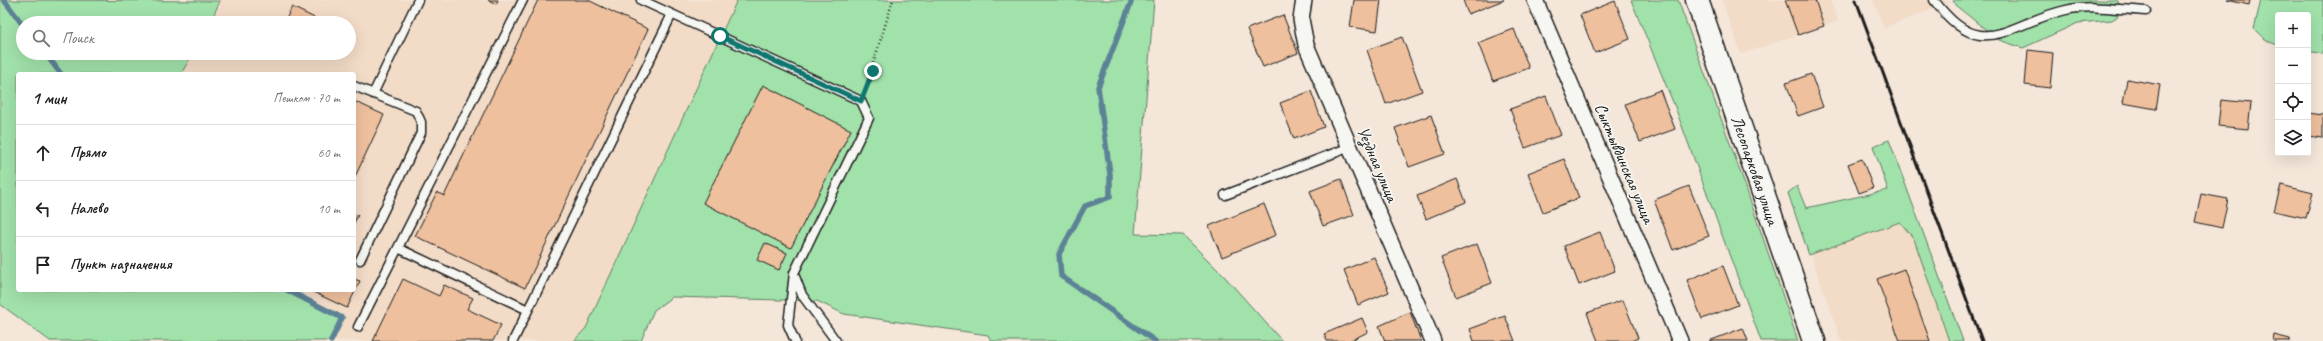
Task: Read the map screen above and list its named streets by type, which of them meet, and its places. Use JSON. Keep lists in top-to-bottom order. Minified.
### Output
{"streets":{"street":["Сыктывдинская улица","Уездная улица","Лесопарковая улица"]},"page":{"map_buttons":["+","−"],"search":"Поиск","heading":["1 мин","Пешком · 70 m"],"list":[["Прямо","60 m"],["Налево","10 m"],"Пункт назначения"]}}
